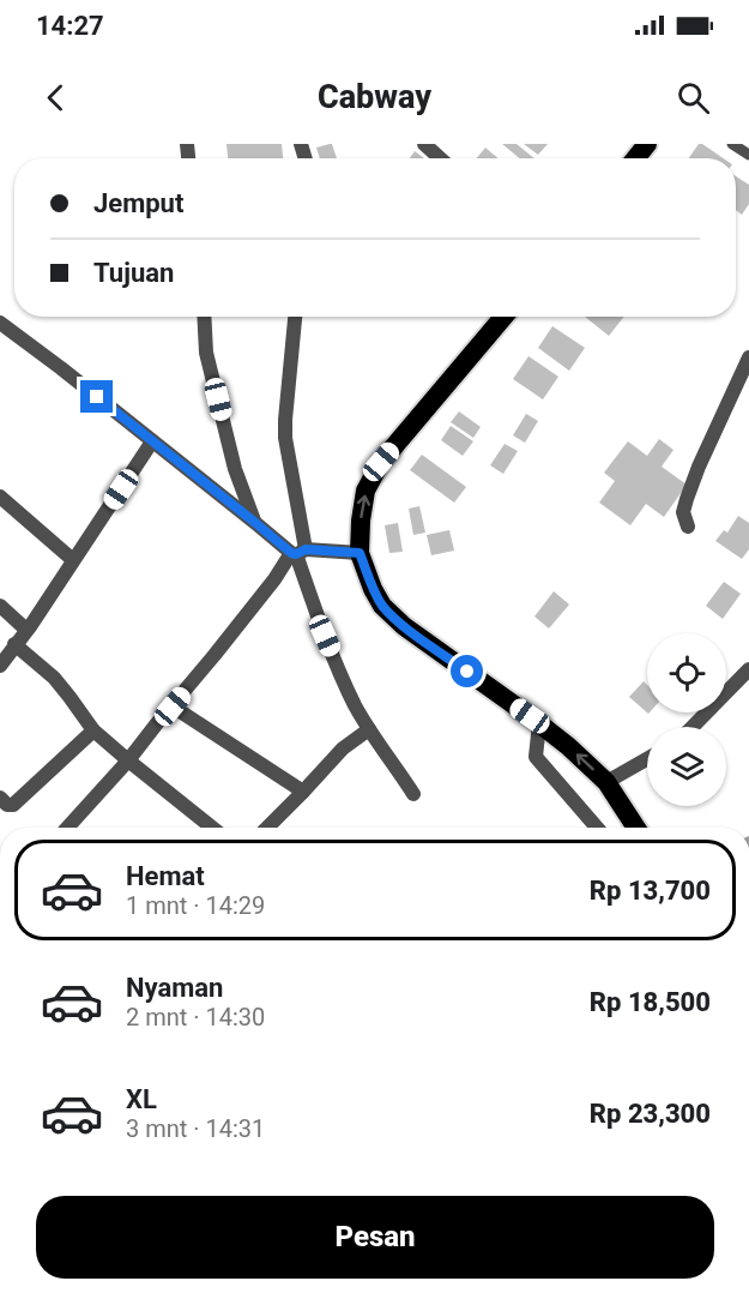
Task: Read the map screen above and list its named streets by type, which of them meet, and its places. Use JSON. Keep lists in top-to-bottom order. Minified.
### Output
{"page":{"status":"14:27","header":"Cabway","banner":["Jemput","Tujuan"],"list":[{"name":"Hemat","note":"1 mnt · 14:29","value":"Rp 13,700"},{"name":"Nyaman","note":"2 mnt · 14:30","value":"Rp 18,500"},{"name":"XL","note":"3 mnt · 14:31","value":"Rp 23,300"}],"buttons":"Pesan"}}
